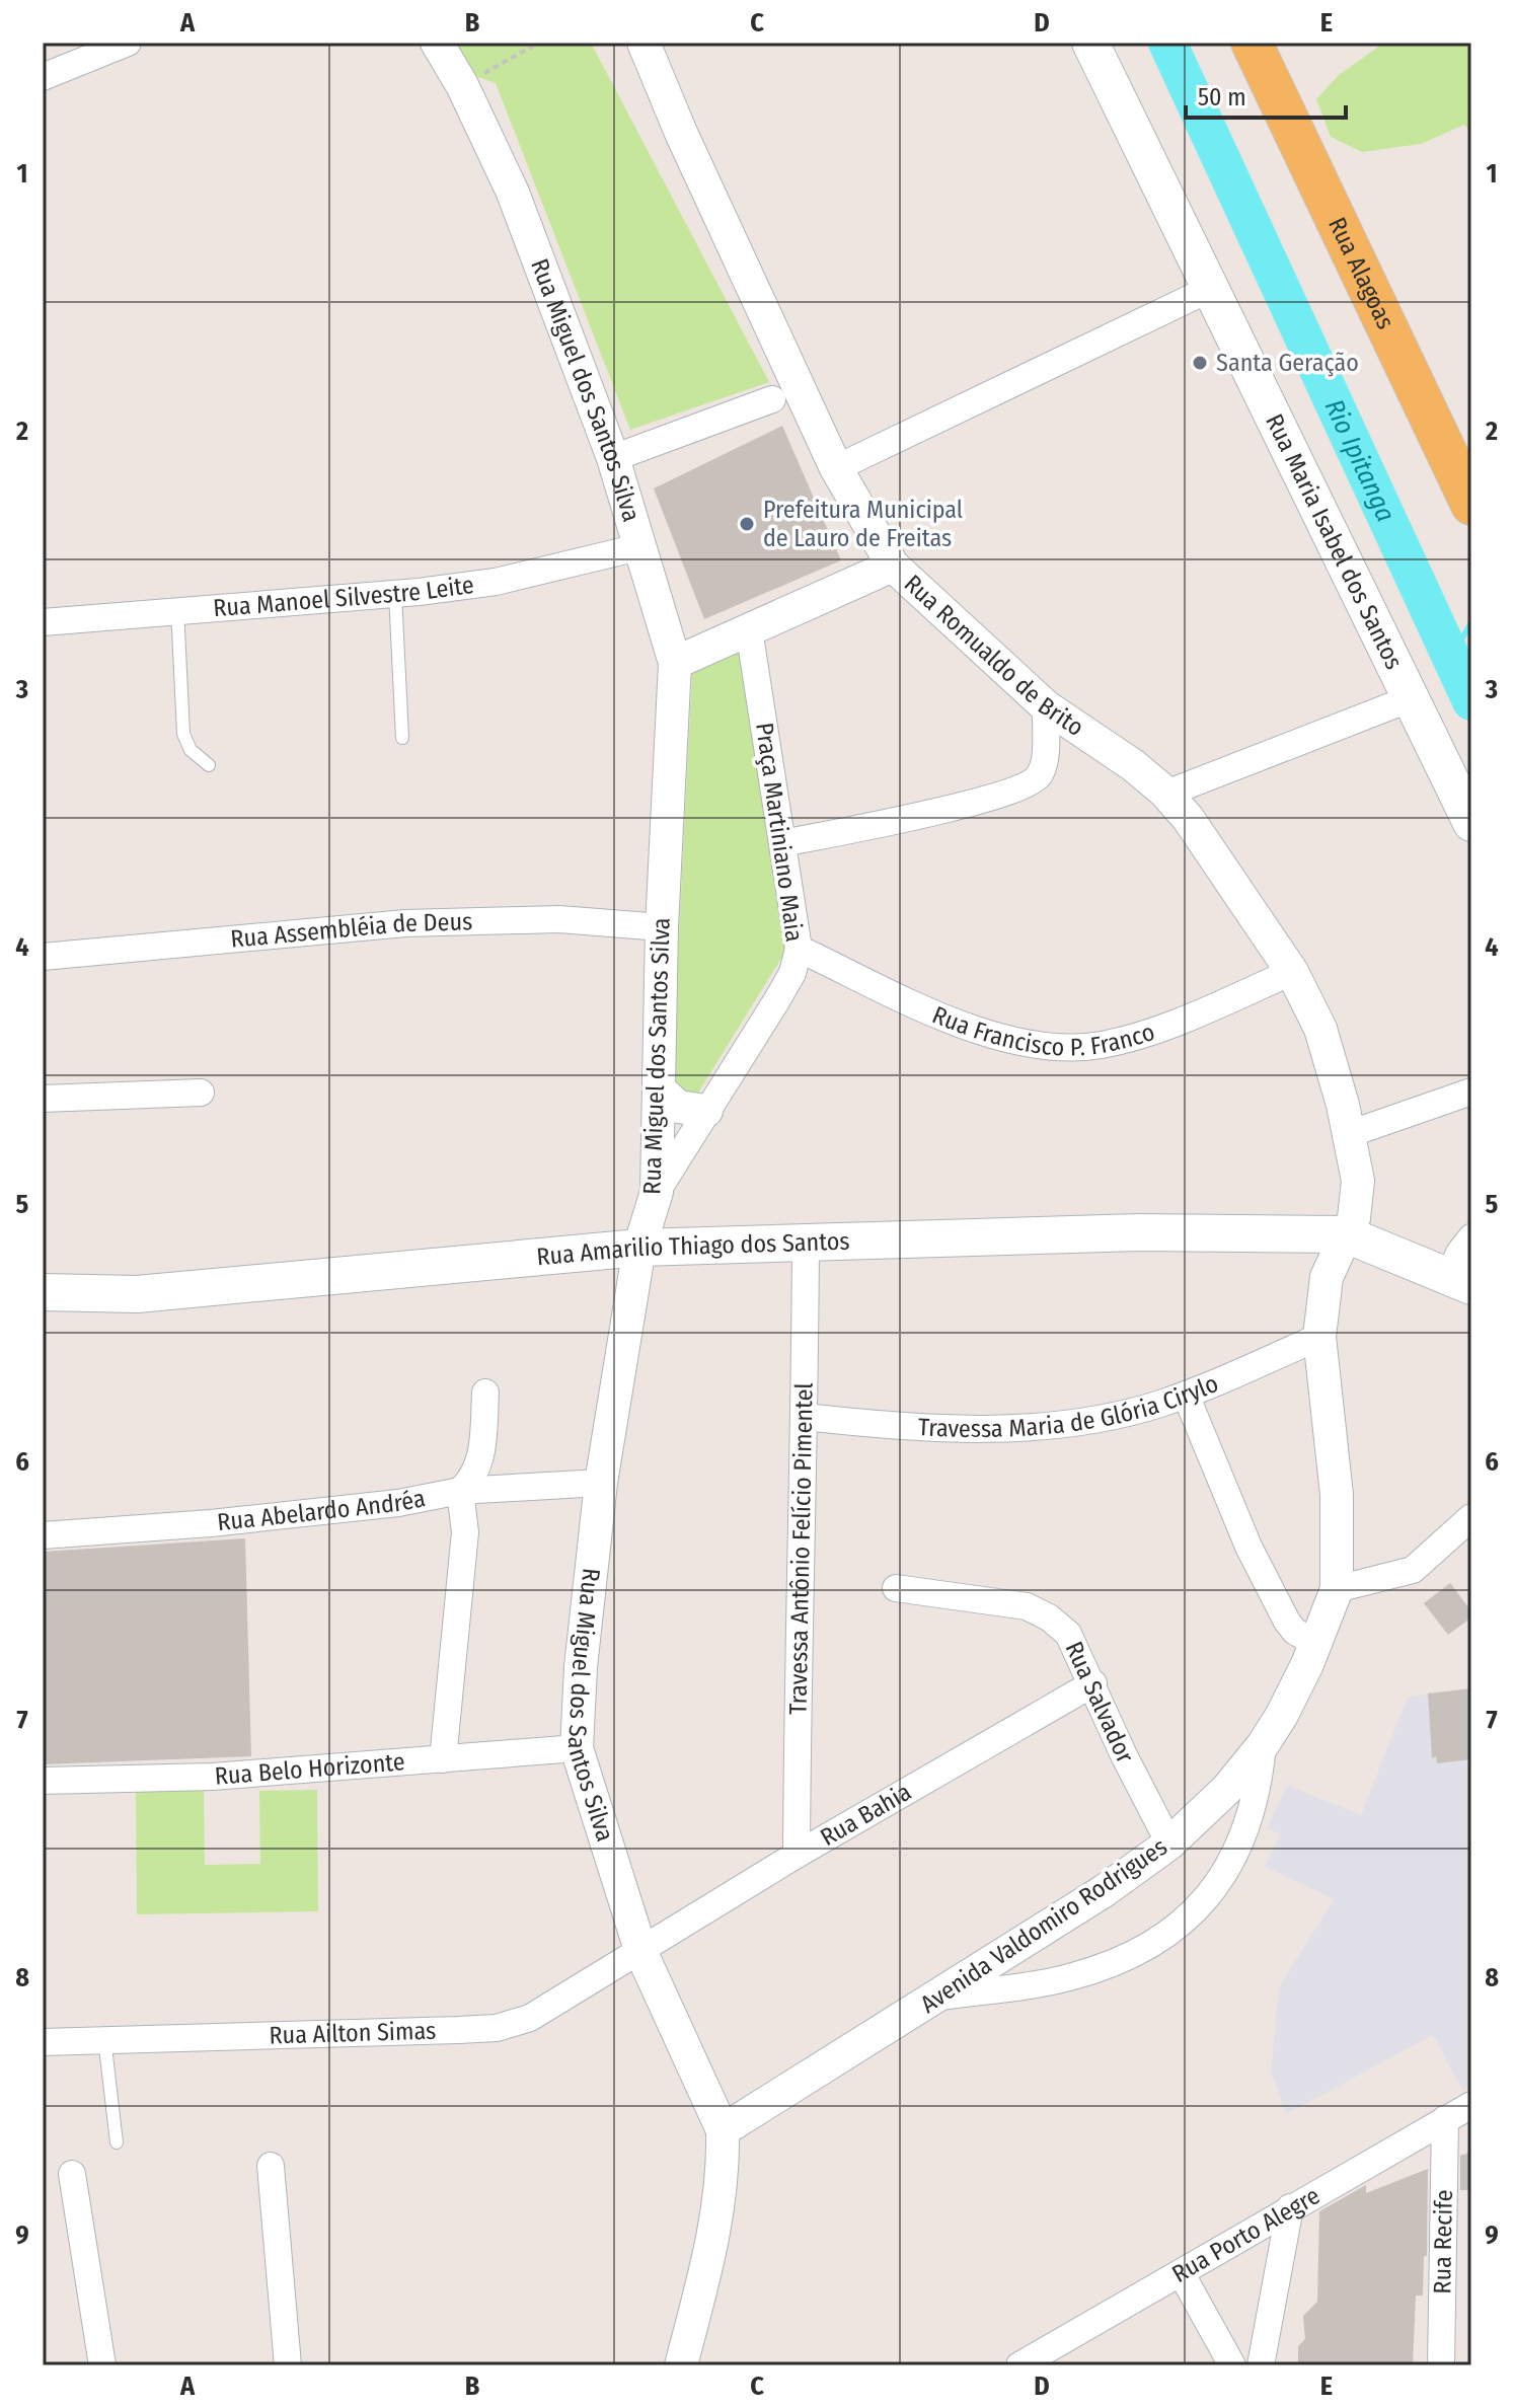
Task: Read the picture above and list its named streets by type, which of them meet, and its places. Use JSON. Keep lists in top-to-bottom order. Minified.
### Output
{"streets":{"main road":["Rua Alagoas","Rua Maria Isabel dos Santos","Rua Amarilio Thiago dos Santos"],"street":["Rua Miguel dos Santos Silva","Rua Manoel Silvestre Leite","Rua Romualdo de Brito","Praça Martiniano Maia","Rua Assembléia de Deus","Rua Francisco P. Franco","Travessa Maria de Glória Cirylo","Rua Abelardo Andréa","Travessa Antônio Felício Pimentel","Rua Salvador","Rua Belo Horizonte","Rua Bahia","Avenida Valdomiro Rodrigues","Rua Ailton Simas","Rua Porto Alegre","Rua Recife"]},"crossings":[["Rua Miguel dos Santos Silva","Rua Manoel Silvestre Leite"],["Rua Miguel dos Santos Silva","Praça Martiniano Maia"],["Rua Miguel dos Santos Silva","Rua Assembléia de Deus"],["Rua Miguel dos Santos Silva","Rua Amarilio Thiago dos Santos"],["Rua Miguel dos Santos Silva","Rua Abelardo Andréa"],["Rua Miguel dos Santos Silva","Rua Belo Horizonte"],["Rua Miguel dos Santos Silva","Rua Bahia"],["Rua Miguel dos Santos Silva","Avenida Valdomiro Rodrigues"],["Rua Miguel dos Santos Silva","Rua Ailton Simas"],["Rua Romualdo de Brito","Rua Francisco P. Franco"],["Rua Romualdo de Brito","Rua Amarilio Thiago dos Santos"],["Rua Romualdo de Brito","Avenida Valdomiro Rodrigues"],["Praça Martiniano Maia","Rua Francisco P. Franco"],["Rua Amarilio Thiago dos Santos","Travessa Antônio Felício Pimentel"],["Rua Amarilio Thiago dos Santos","Avenida Valdomiro Rodrigues"],["Travessa Maria de Glória Cirylo","Travessa Antônio Felício Pimentel"],["Travessa Maria de Glória Cirylo","Avenida Valdomiro Rodrigues"],["Travessa Antônio Felício Pimentel","Rua Bahia"],["Rua Salvador","Rua Bahia"],["Rua Salvador","Avenida Valdomiro Rodrigues"],["Rua Bahia","Rua Ailton Simas"],["Rua Porto Alegre","Rua Recife"]],"water":["Rio Ipitanga"],"places":["Santa Geração","Prefeitura Municipal de Lauro de Freitas"],"scale_bar":"50 m","grid":{"columns":["A","B","C","D","E"],"rows":["1","2","3","4","5","6","7","8","9"]}}
